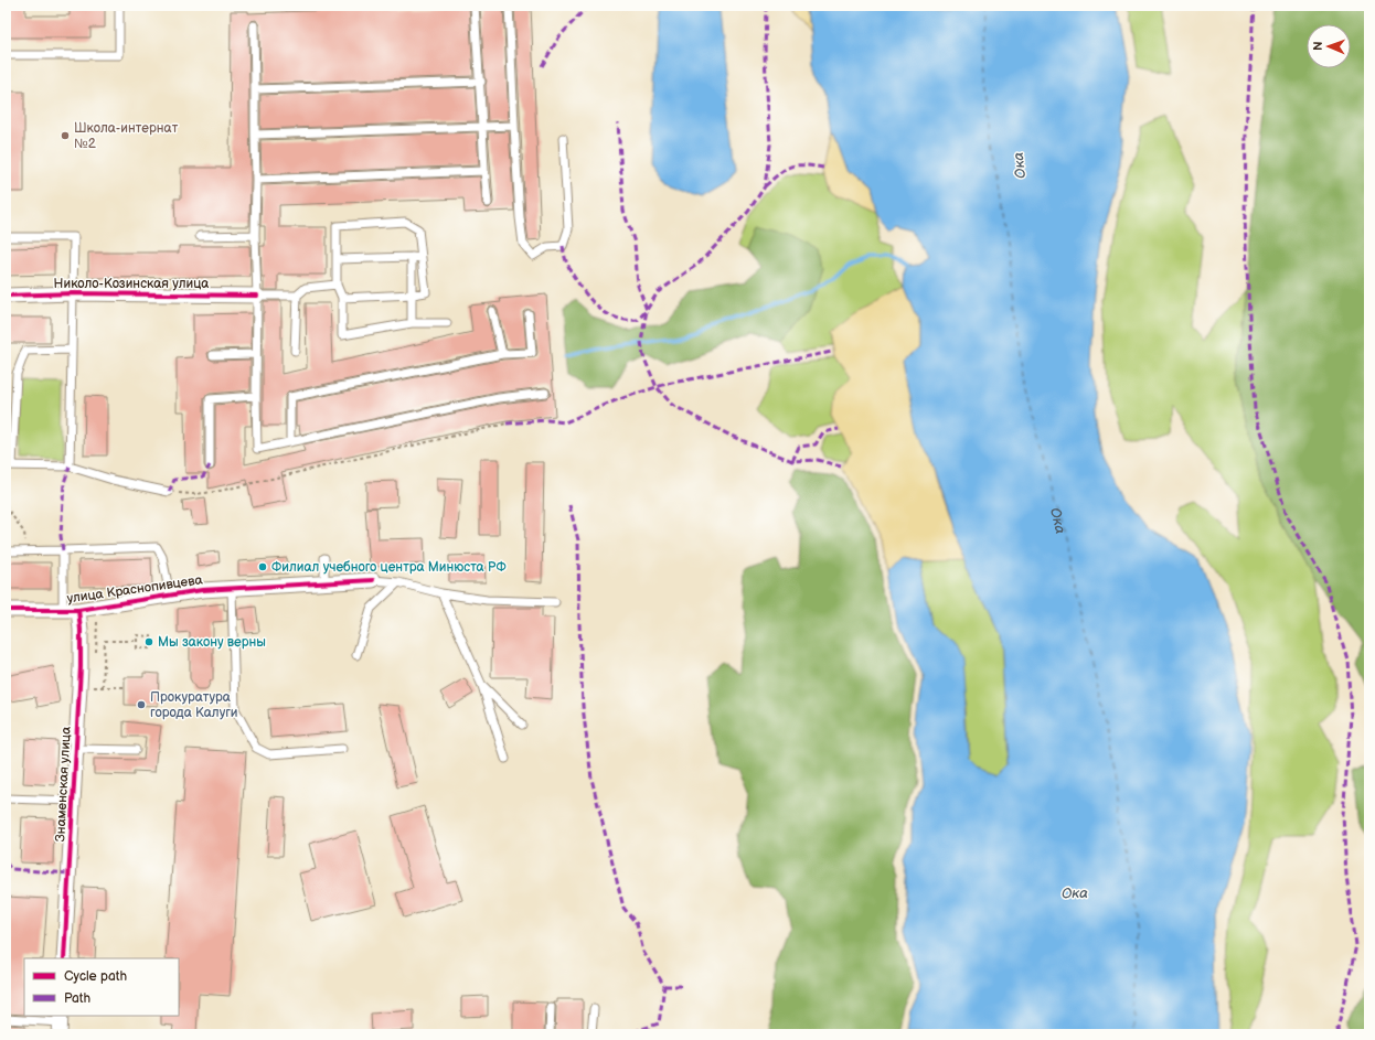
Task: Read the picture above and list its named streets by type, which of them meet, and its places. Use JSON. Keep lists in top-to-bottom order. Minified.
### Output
{"streets":{"street":["Николо-Козинская улица","улица Краснопивцева","Знаменская улица"]},"crossings":[["улица Краснопивцева","Знаменская улица"]],"water":["Ока"],"places":["Школа-интернат №2","Филиал учебного центра Минюста РФ","Мы закону верны","Прокуратура города Калуги"],"legend":["Cycle path","Path"],"north":"left"}
